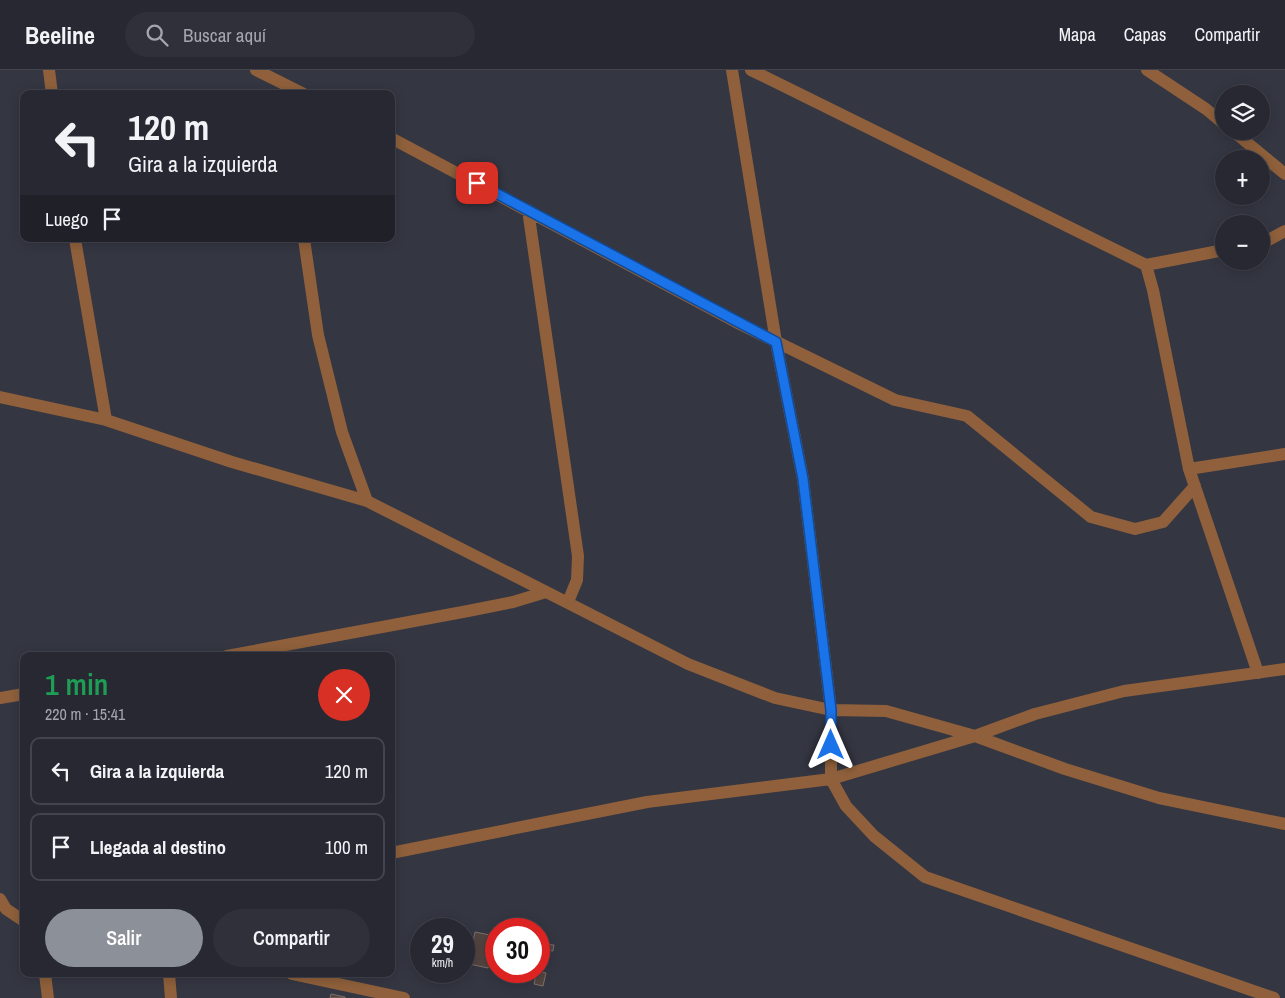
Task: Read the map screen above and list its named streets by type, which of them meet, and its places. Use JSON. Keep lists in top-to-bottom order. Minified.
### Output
{"page":{"header":"Beeline","search":"Buscar aquí","nav":["Mapa","Capas","Compartir"],"map_buttons":["+","−"],"turn":["120 m","Gira a la izquierda"],"then":"Luego","heading":["1 min","220 m · 15:41"],"list":[{"name":"Gira a la izquierda","value":"120 m"},{"name":"Llegada al destino","value":"100 m"}],"buttons":["Salir","Compartir"],"speed":"29 km/h","limit":"30"}}
